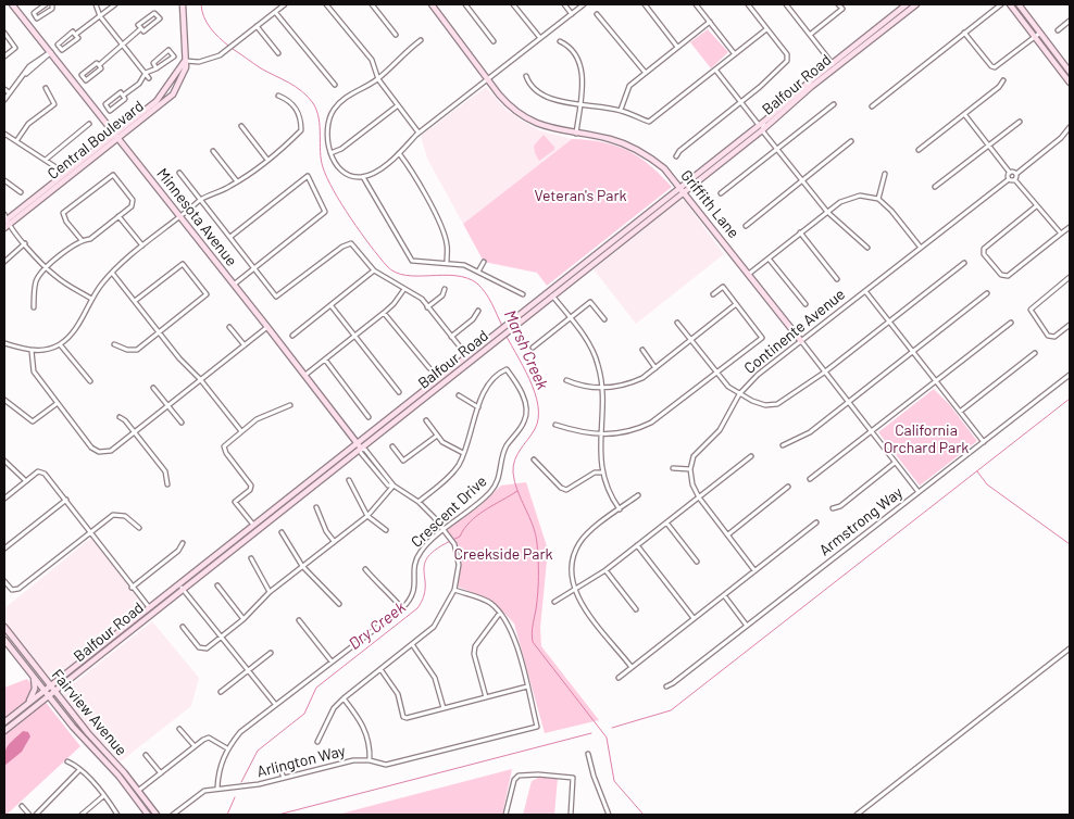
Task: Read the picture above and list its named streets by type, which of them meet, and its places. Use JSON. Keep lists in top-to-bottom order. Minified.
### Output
{"streets":{"main road":["Balfour Road","Central Boulevard","Griffith Lane","Minnesota Avenue","Fairview Avenue"],"street":["Continente Avenue","Crescent Drive","Armstrong Way","Arlington Way"]},"crossings":[["Balfour Road","Griffith Lane"],["Balfour Road","Minnesota Avenue"],["Balfour Road","Fairview Avenue"],["Central Boulevard","Minnesota Avenue"],["Griffith Lane","Continente Avenue"],["Griffith Lane","Armstrong Way"],["Crescent Drive","Arlington Way"]],"water":["Marsh Creek","Dry Creek"],"parks":["Veteran's Park","California Orchard Park","Creekside Park"]}
